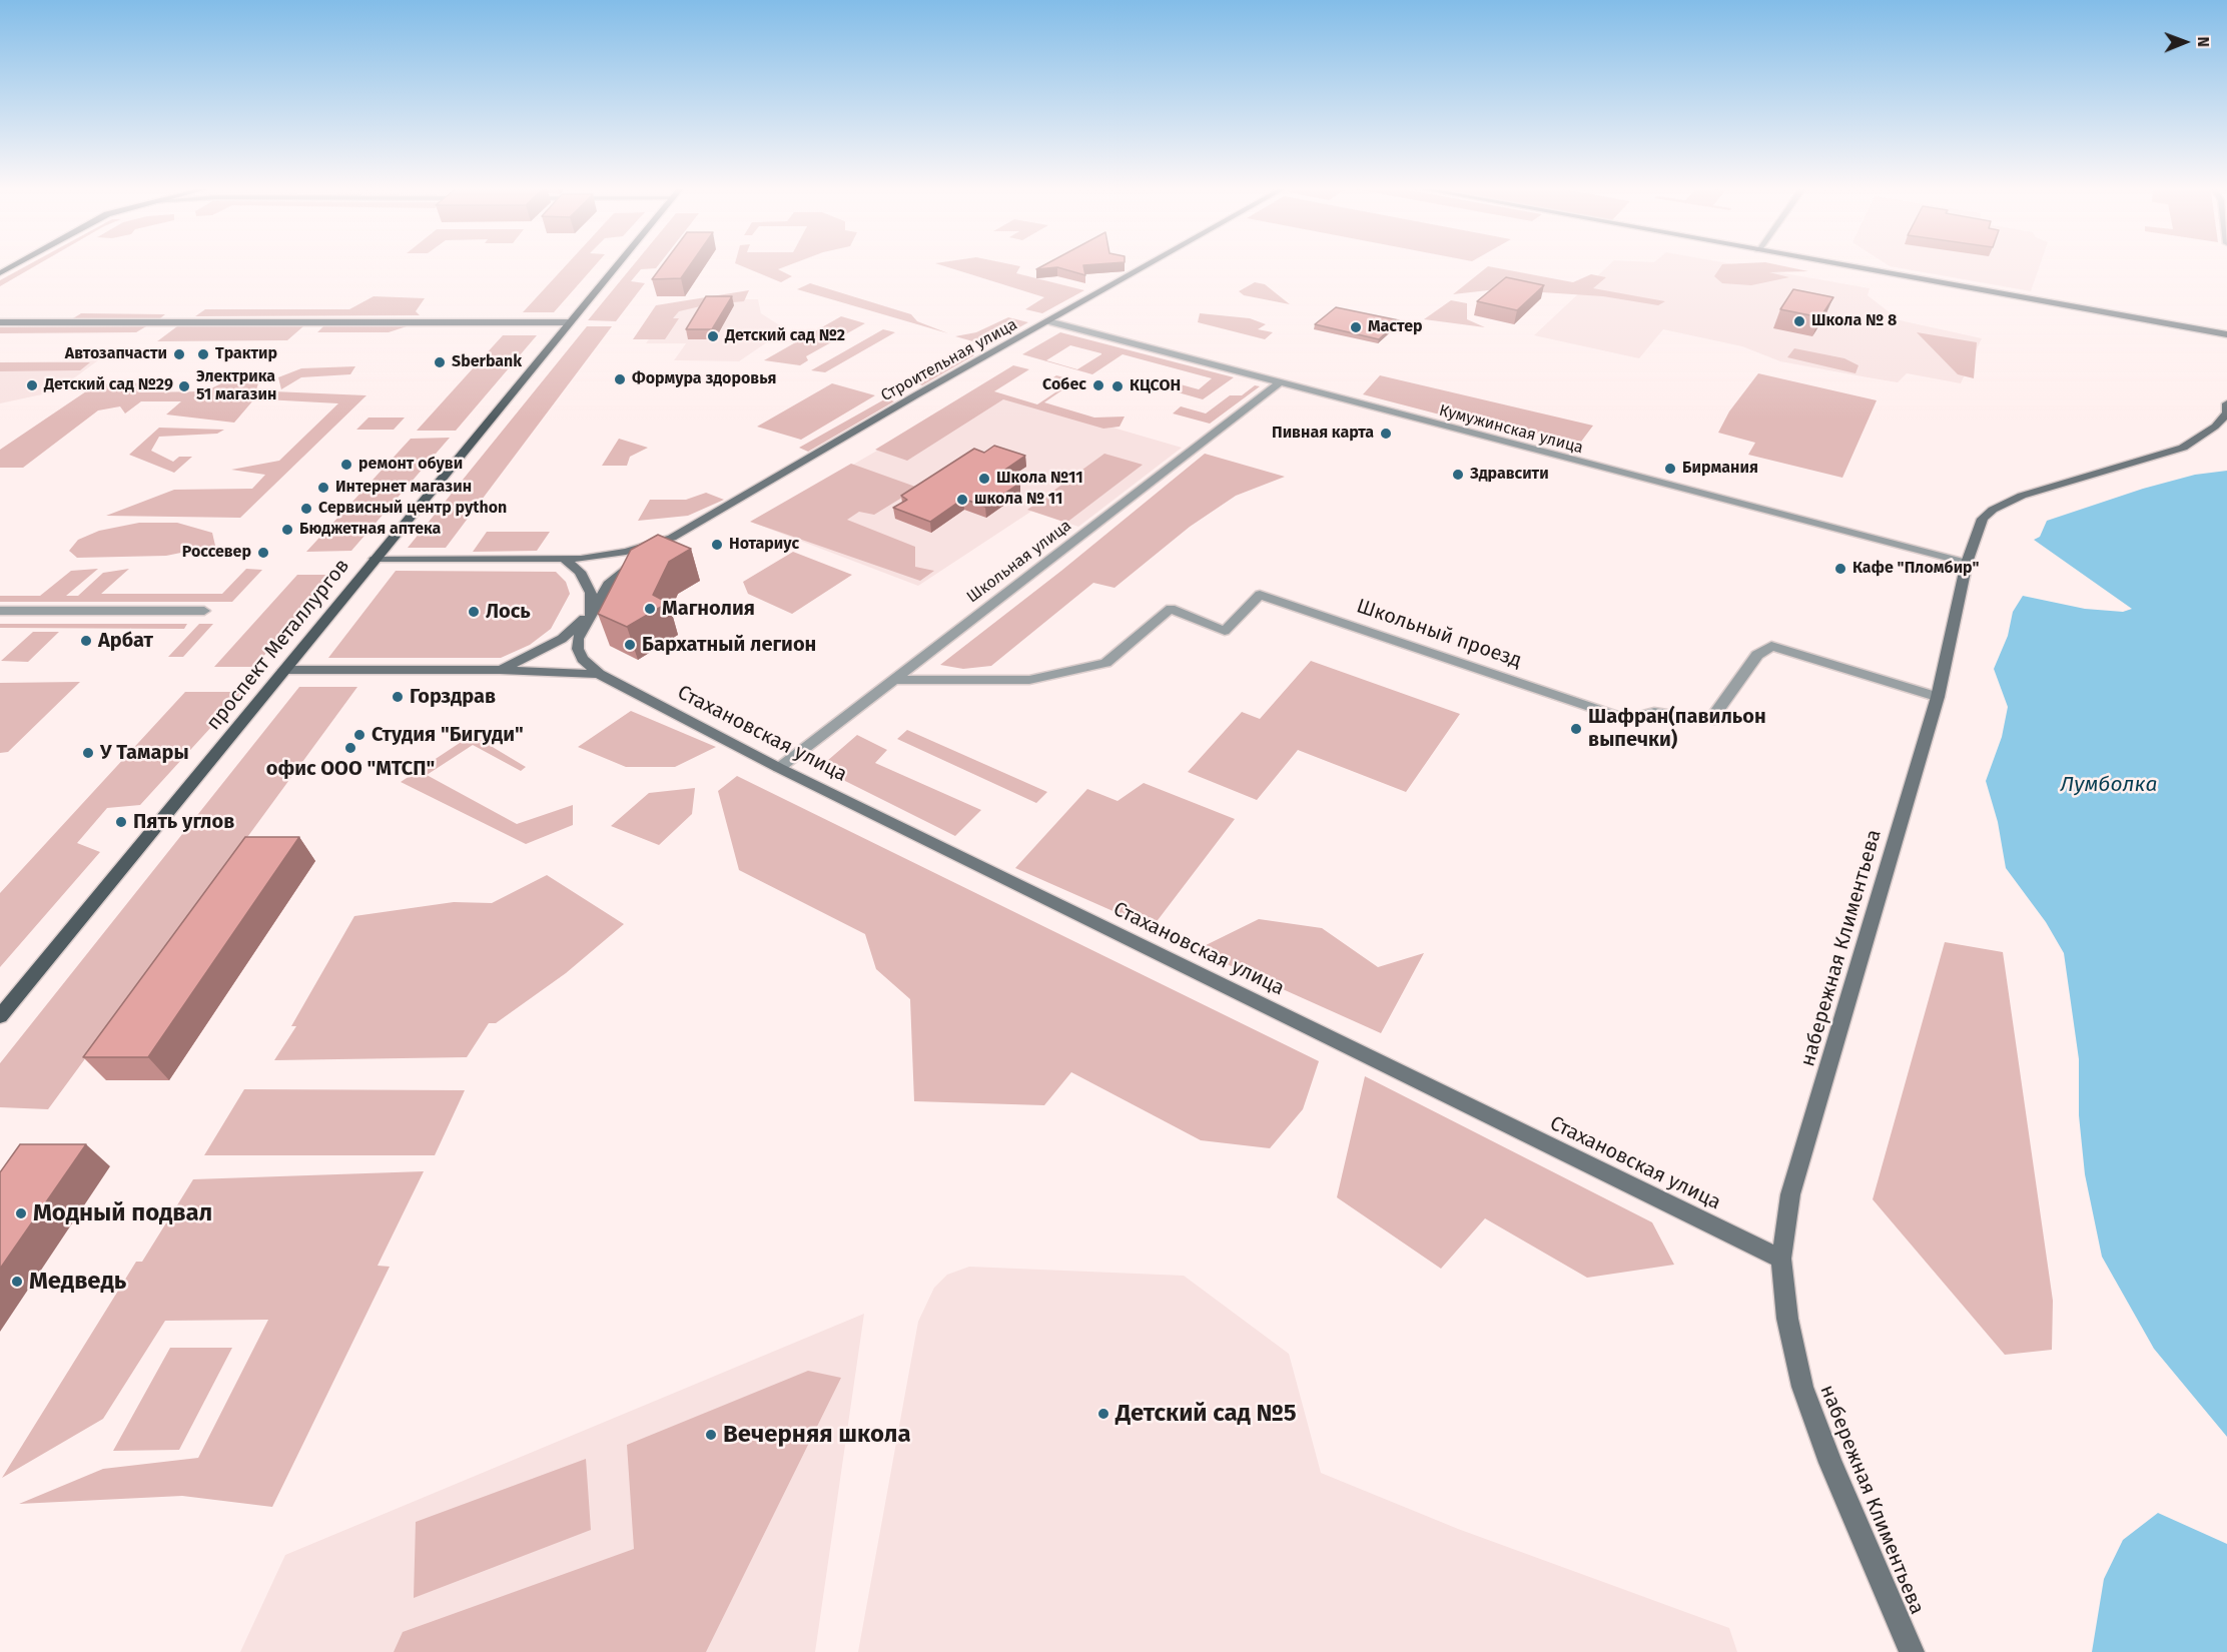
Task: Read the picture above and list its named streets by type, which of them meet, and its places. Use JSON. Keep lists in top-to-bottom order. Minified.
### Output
{"streets":{"main road":["проспект Металлургов"],"street":["Строительная улица","Кумужинская улица","Школьная улица","Школьный проезд","Стахановская улица","набережная Климентьева"]},"crossings":[["Строительная улица","Кумужинская улица"],["Строительная улица","проспект Металлургов"],["Кумужинская улица","Школьная улица"],["Кумужинская улица","набережная Климентьева"],["Школьная улица","Школьный проезд"],["Школьная улица","Стахановская улица"],["Школьный проезд","набережная Климентьева"],["Стахановская улица","набережная Климентьева"]],"water":["Лумболка"],"places":["Школа № 8","Мастер","Детский сад №2","Автозапчасти","Трактир","Sberbank","Формура здоровья","Детский сад №29","Собес","Электрика 51 магазин","КЦСОН","Пивная карта","ремонт обуви","Бирмания","Здравсити","Школа №11","Интернет магазин","школа № 11","Сервисный центр python","Бюджетная аптека","Нотариус","Россевер","Кафе \"Пломбир\"","Магнолия","Лось","Арбат","Бархатный легион","Горздрав","Шафран(павильон выпечки)","Студия \"Бигуди\"","офис ООО \"МТСП\"","У Тамары","Пять углов","Модный подвал","Медведь","Детский сад №5","Вечерняя школа"],"north":"right"}
